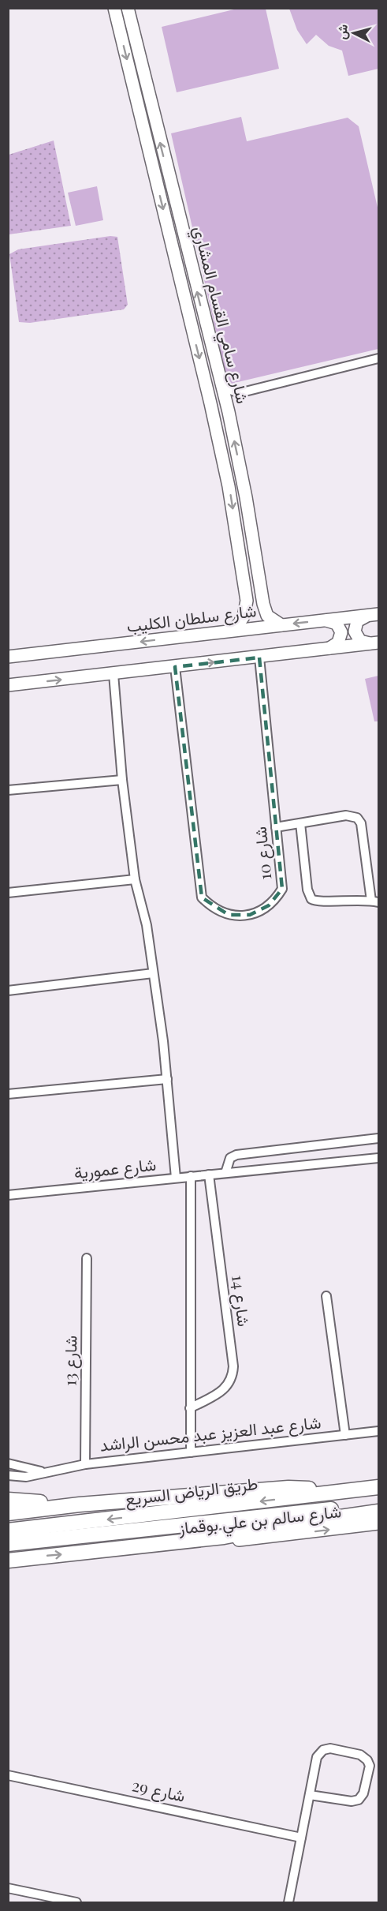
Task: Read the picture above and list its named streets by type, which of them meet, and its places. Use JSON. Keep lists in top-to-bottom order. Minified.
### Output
{"streets":{"highway":["طريق الرياض السريع"],"street":["شارع سامي القسام المشاري","شارع سلطان الكليب","شارع 10","شارع عمورية","شارع 14","شارع 13","شارع عبد العزيز عبد محسن الراشد","شارع سالم بن علي بوقماز","شارع 29"]},"crossings":[["شارع سامي القسام المشاري","شارع سلطان الكليب"],["شارع عمورية","شارع 14"],["شارع 13","شارع عبد العزيز عبد محسن الراشد"]],"one_way":["شارع سالم بن علي بوقماز"],"north":"left"}
